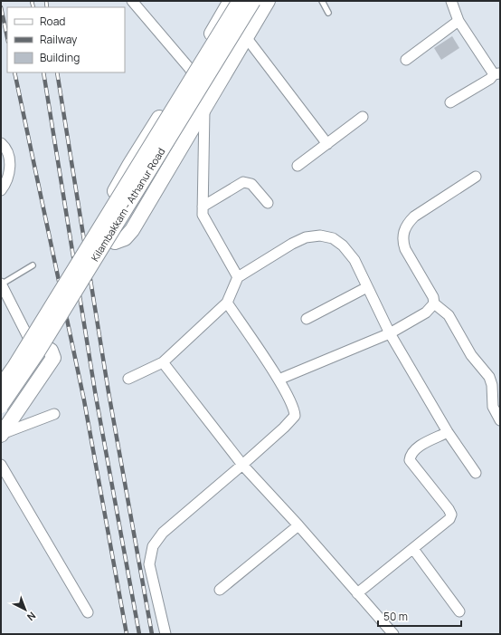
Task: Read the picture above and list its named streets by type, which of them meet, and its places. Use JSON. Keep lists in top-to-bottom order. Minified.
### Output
{"streets":{"street":["Kilambakkam - Athanur Road"]},"legend":["Road","Railway","Building"],"scale_bar":"50 m","north":"bottom right"}
